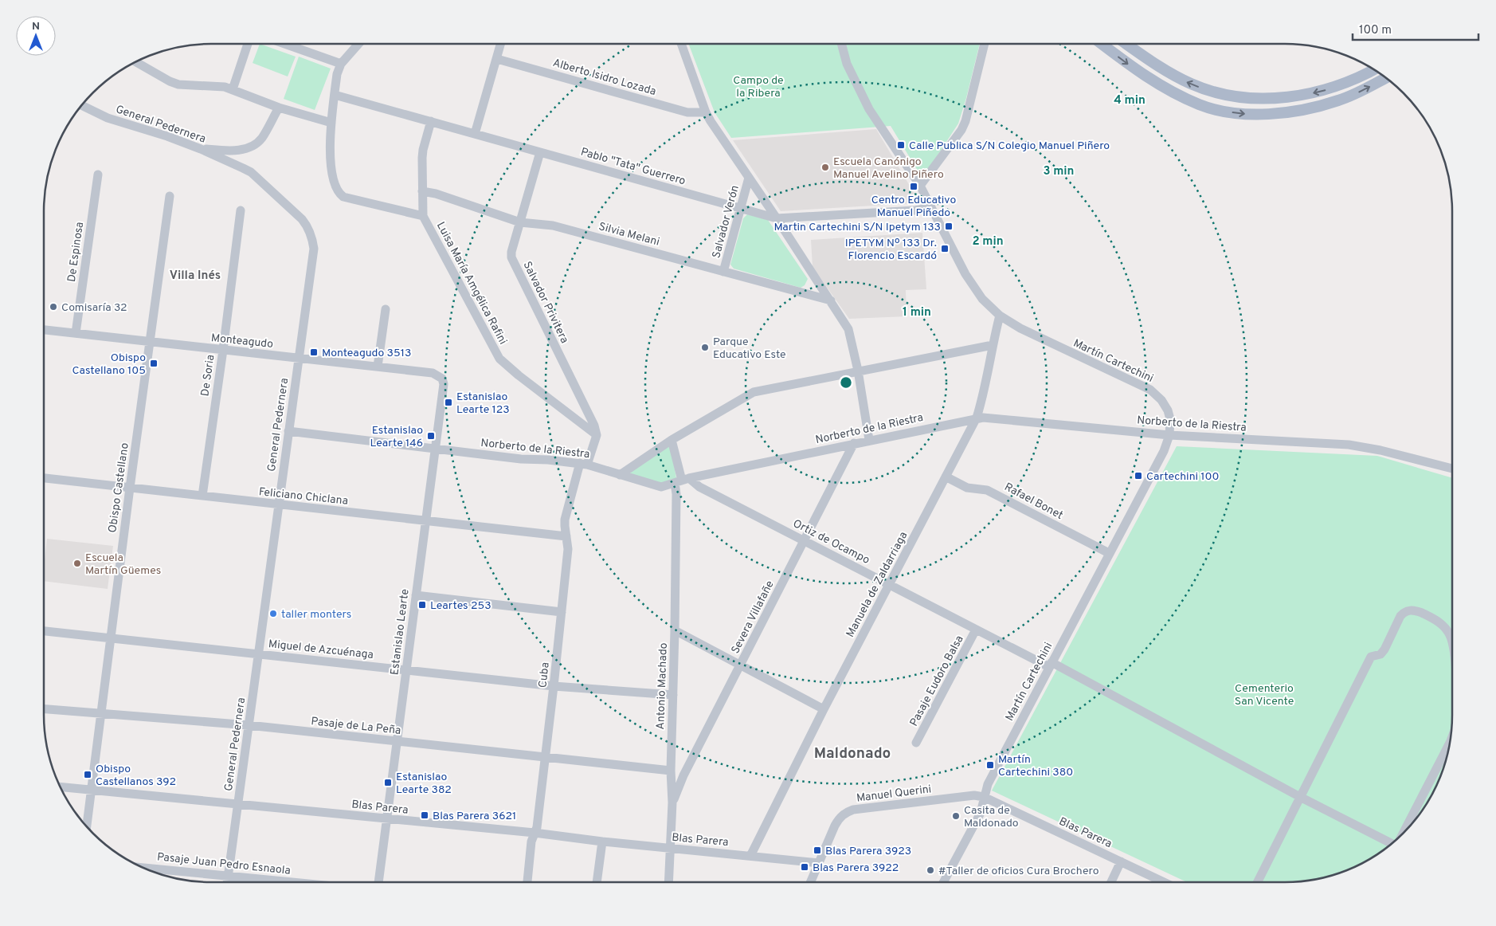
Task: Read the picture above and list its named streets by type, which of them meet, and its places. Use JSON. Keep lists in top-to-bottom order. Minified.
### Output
{"streets":{"street":["Alberto Isidro Lozada","General Pedernera","Pablo \"Tata\" Guerrero","Salvador Verón","Silvia Melani","De Espinosa","Luisa María Amgélica Rafini","Salvador Privitera","Monteagudo","Martín Cartechini","De Soria","Norberto de la Riestra","Obispo Castellano","Feliciano Chiclana","Rafael Bonet","Ortiz de Ocampo","Manuela de Zaldarriaga","Severa Villafañe","Estanislao Learte","Miguel de Azcuénaga","Cuba","Pasaje Eudoro Balsa","Antonio Machado","Pasaje de La Peña","Manuel Querini","Blas Parera","Pasaje Juan Pedro Esnaola"]},"crossings":[["General Pedernera","Monteagudo"],["General Pedernera","Norberto de la Riestra"],["General Pedernera","Feliciano Chiclana"],["General Pedernera","Miguel de Azcuénaga"],["General Pedernera","Pasaje de La Peña"],["General Pedernera","Blas Parera"],["General Pedernera","Pasaje Juan Pedro Esnaola"],["Pablo \"Tata\" Guerrero","Salvador Verón"],["Pablo \"Tata\" Guerrero","Luisa María Amgélica Rafini"],["Pablo \"Tata\" Guerrero","Salvador Privitera"],["Pablo \"Tata\" Guerrero","Martín Cartechini"],["Salvador Verón","Silvia Melani"],["Silvia Melani","Luisa María Amgélica Rafini"],["Silvia Melani","Salvador Privitera"],["De Espinosa","Monteagudo"],["Luisa María Amgélica Rafini","Salvador Privitera"],["Luisa María Amgélica Rafini","Cuba"],["Salvador Privitera","Cuba"],["Monteagudo","De Soria"],["Monteagudo","Obispo Castellano"],["Monteagudo","Estanislao Learte"],["Martín Cartechini","Norberto de la Riestra"],["Martín Cartechini","Rafael Bonet"],["Martín Cartechini","Ortiz de Ocampo"],["Martín Cartechini","Manuela de Zaldarriaga"],["Martín Cartechini","Manuel Querini"],["Martín Cartechini","Blas Parera"],["De Soria","Feliciano Chiclana"],["Norberto de la Riestra","Ortiz de Ocampo"],["Norberto de la Riestra","Manuela de Zaldarriaga"],["Norberto de la Riestra","Severa Villafañe"],["Norberto de la Riestra","Estanislao Learte"],["Norberto de la Riestra","Cuba"],["Norberto de la Riestra","Antonio Machado"],["Obispo Castellano","Feliciano Chiclana"],["Obispo Castellano","Miguel de Azcuénaga"],["Obispo Castellano","Pasaje de La Peña"],["Obispo Castellano","Blas Parera"],["Feliciano Chiclana","Estanislao Learte"],["Feliciano Chiclana","Cuba"],["Rafael Bonet","Manuela de Zaldarriaga"],["Ortiz de Ocampo","Manuela de Zaldarriaga"],["Ortiz de Ocampo","Severa Villafañe"],["Ortiz de Ocampo","Pasaje Eudoro Balsa"],["Ortiz de Ocampo","Antonio Machado"],["Manuela de Zaldarriaga","Blas Parera"],["Severa Villafañe","Antonio Machado"],["Estanislao Learte","Miguel de Azcuénaga"],["Estanislao Learte","Pasaje de La Peña"],["Estanislao Learte","Blas Parera"],["Miguel de Azcuénaga","Cuba"],["Miguel de Azcuénaga","Antonio Machado"],["Cuba","Pasaje de La Peña"],["Cuba","Blas Parera"],["Antonio Machado","Pasaje de La Peña"],["Antonio Machado","Blas Parera"],["Manuel Querini","Blas Parera"]],"districts":["Villa Inés","Maldonado"],"parks":["Campo de la Ribera","Cementerio San Vicente"],"places":{"transit":["Calle Publica S/N Colegio Manuel Piñero","Centro Educativo Manuel Piñedo","Martin Cartechini S/N Ipetym 133","IPETYM Nº 133 Dr. Florencio Escardó","Monteagudo 3513","Obispo Castellano 105","Estanislao Learte 123","Estanislao Learte 146","Cartechini 100","Leartes 253","Martín Cartechini 380","Obispo Castellanos 392","Estanislao Learte 382","Blas Parera 3621","Blas Parera 3923","Blas Parera 3922"],"other":["Escuela Canónigo Manuel Avelino Piñero","Comisaría 32","Parque Educativo Este","Escuela Martín Güemes","taller monters","Casita de Maldonado","#Taller de oficios Cura Brochero"]},"scale_bar":"100 m","north":"top","rings":["4 min","3 min","2 min","1 min"]}
